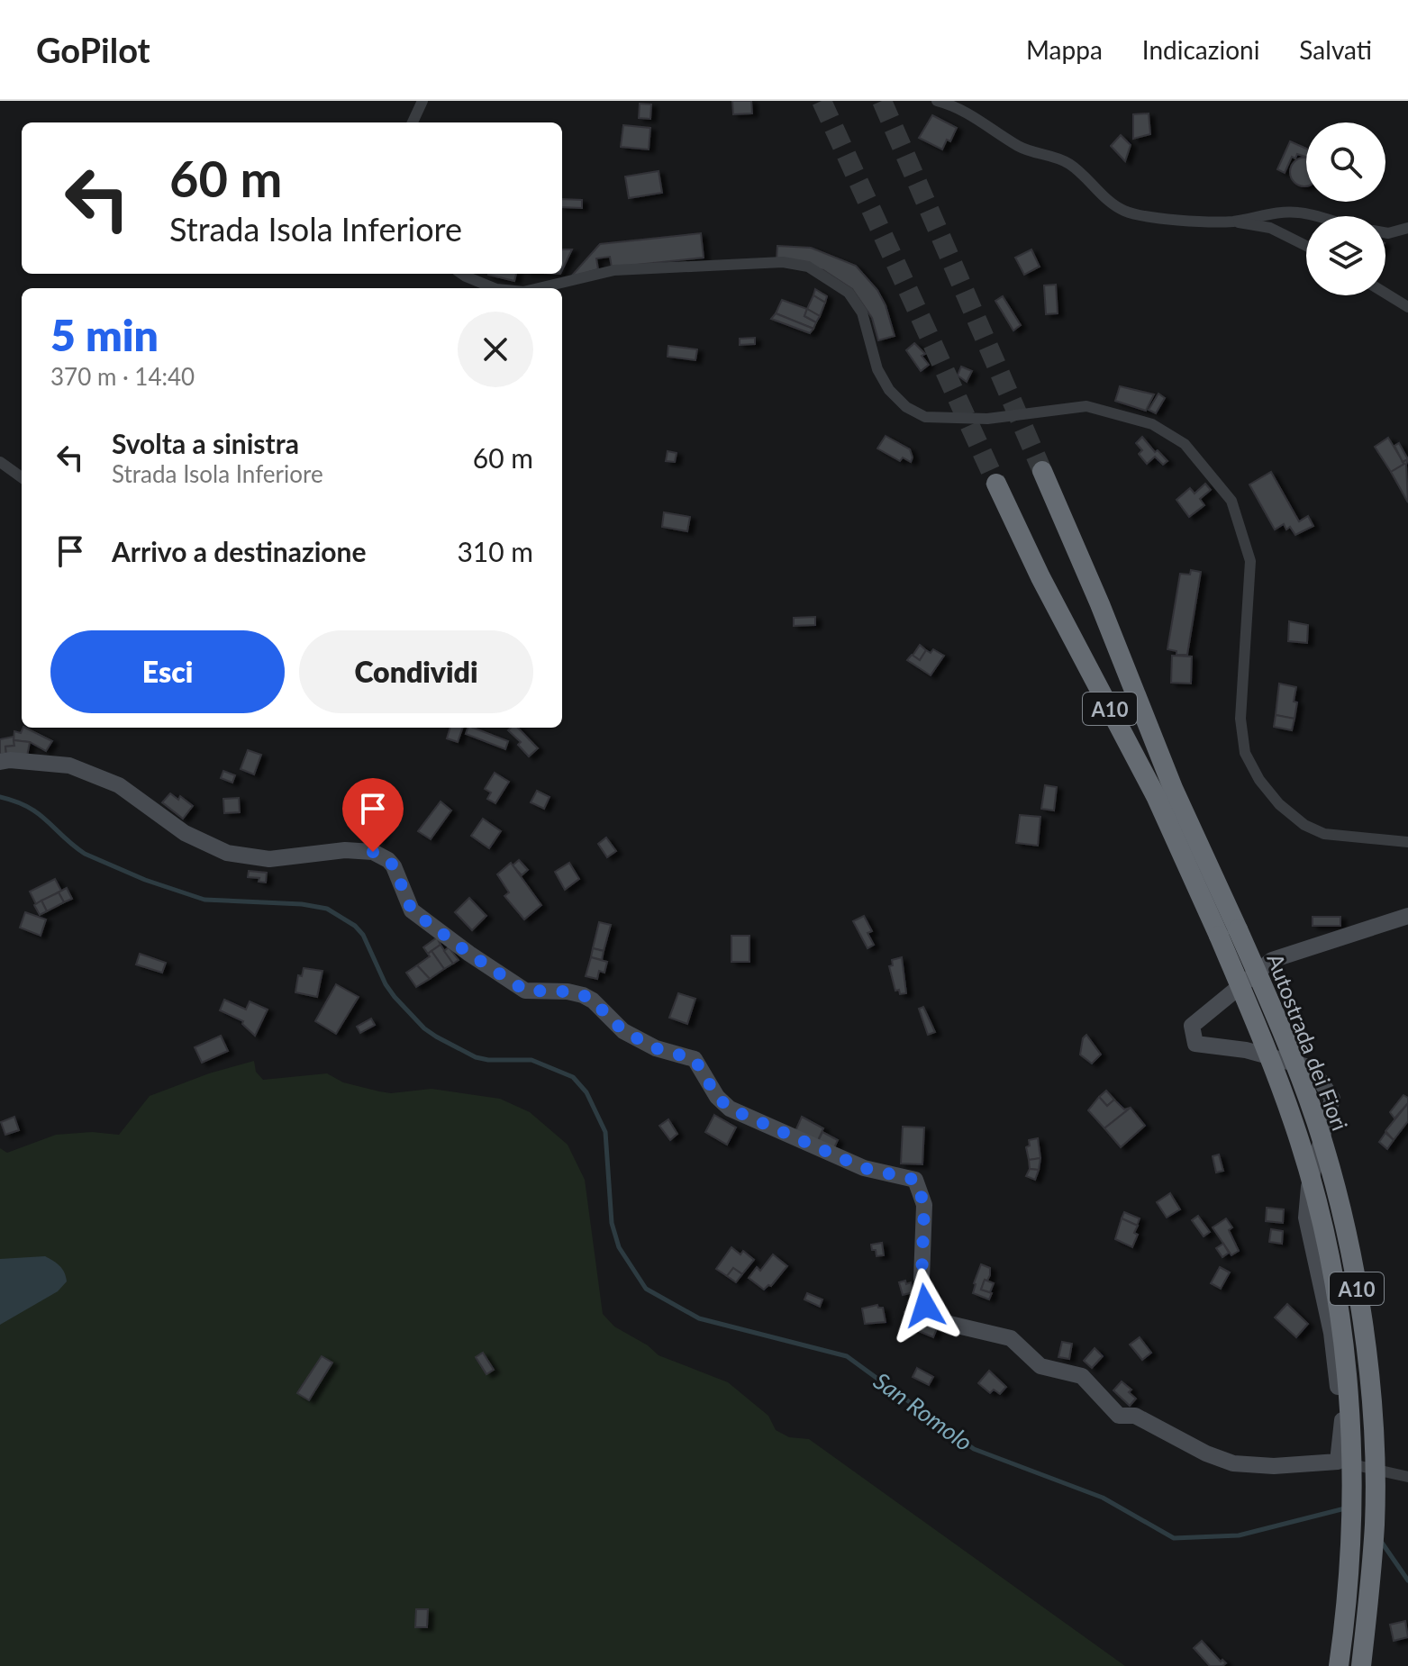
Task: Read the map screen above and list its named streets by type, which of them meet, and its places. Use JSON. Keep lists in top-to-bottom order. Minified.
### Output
{"streets":{"highway":["A10","Autostrada dei Fiori"]},"water":["San Romolo"],"page":{"header":"GoPilot","nav":["Mappa","Indicazioni","Salvati"],"turn":["60 m","Strada Isola Inferiore"],"heading":["5 min","370 m · 14:40"],"list":[{"name":"Svolta a sinistra","note":"Strada Isola Inferiore","value":"60 m"},{"name":"Arrivo a destinazione","value":"310 m"}],"buttons":["Esci","Condividi"]}}
